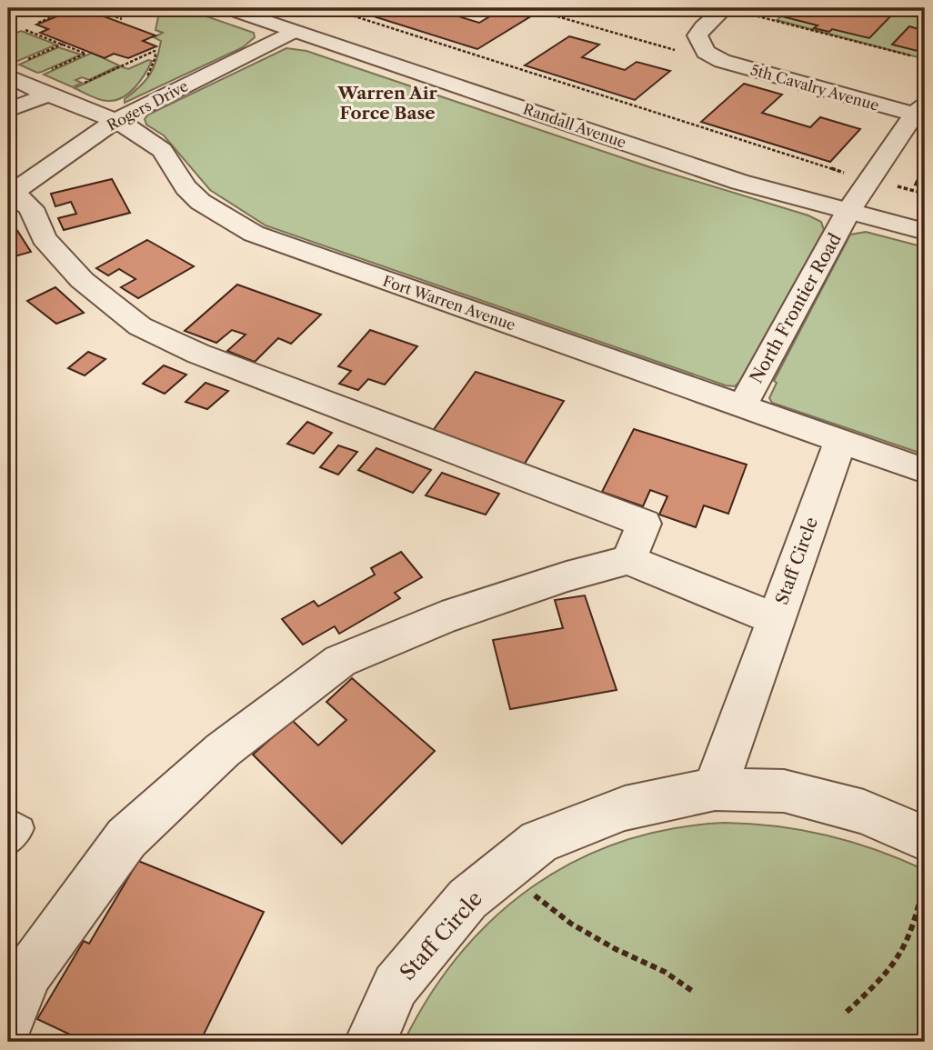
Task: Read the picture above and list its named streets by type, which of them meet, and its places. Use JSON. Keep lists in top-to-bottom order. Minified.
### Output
{"streets":{"street":["5th Cavalry Avenue","Rogers Drive","Randall Avenue","Fort Warren Avenue","North Frontier Road","Staff Circle"]},"crossings":[["5th Cavalry Avenue","North Frontier Road"],["Rogers Drive","Randall Avenue"],["Rogers Drive","Fort Warren Avenue"],["Randall Avenue","North Frontier Road"],["Fort Warren Avenue","North Frontier Road"],["Fort Warren Avenue","Staff Circle"]],"districts":["Warren Air Force Base"]}
